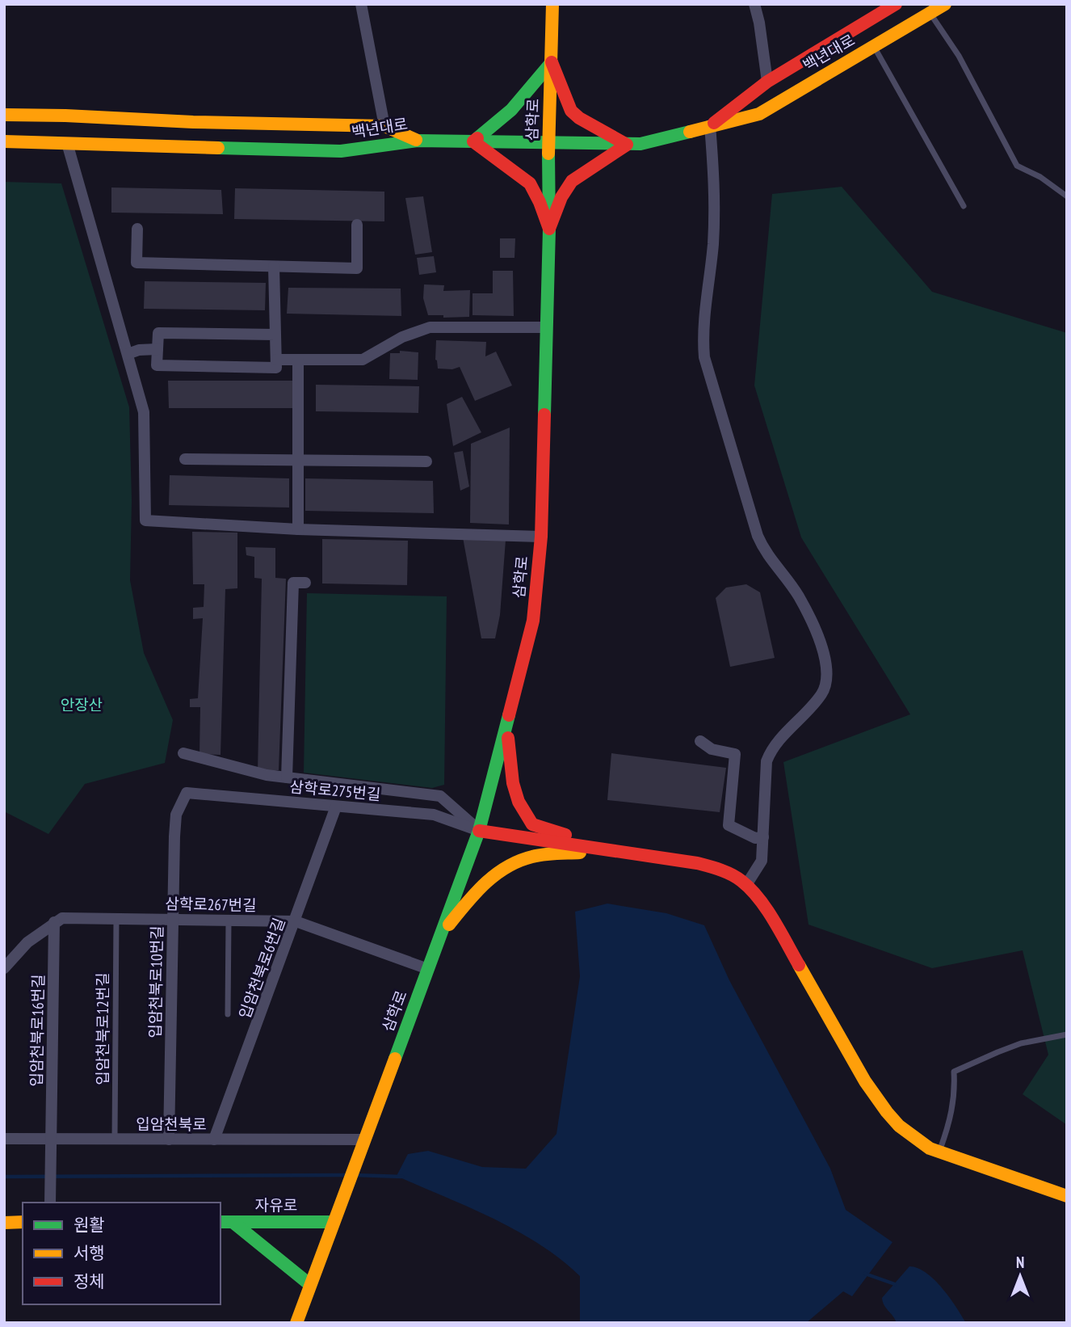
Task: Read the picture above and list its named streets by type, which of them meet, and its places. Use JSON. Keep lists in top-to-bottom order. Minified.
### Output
{"streets":{"street":["백년대로","삼학로","삼학로275번길","삼학로267번길","입암천북로6번길","입암천북로10번길","입암천북로16번길","입암천북로","자유로"],"lane":["입암천북로12번길"]},"crossings":[["삼학로","삼학로275번길"],["삼학로","삼학로267번길"],["삼학로","입암천북로"],["삼학로","자유로"],["삼학로275번길","입암천북로6번길"],["삼학로275번길","입암천북로10번길"],["삼학로267번길","입암천북로6번길"],["삼학로267번길","입암천북로10번길"],["삼학로267번길","입암천북로12번길"],["삼학로267번길","입암천북로16번길"],["입암천북로6번길","입암천북로"],["입암천북로10번길","입암천북로"],["입암천북로12번길","입암천북로"],["입암천북로16번길","입암천북로"]],"parks":["안장산"],"legend":["원활","서행","정체"],"north":"top"}
